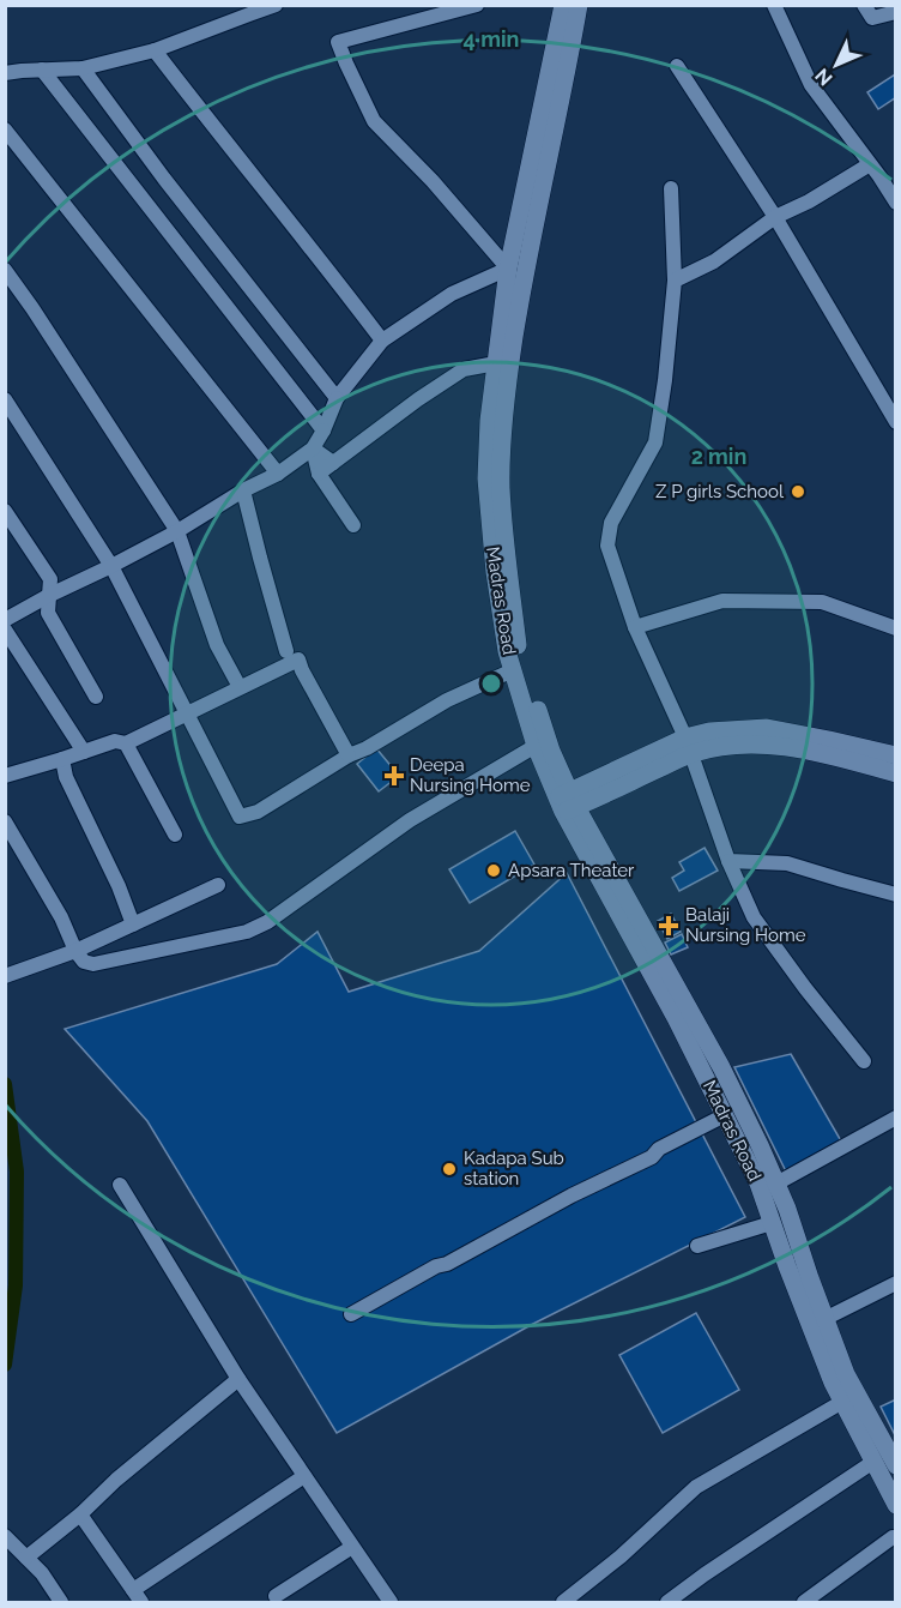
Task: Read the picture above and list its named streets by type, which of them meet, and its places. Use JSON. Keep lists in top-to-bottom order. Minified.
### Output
{"streets":{"main road":["Madras Road"]},"places":{"other":["Z P girls School","Apsara Theater","Kadapa Sub station"],"health":["Deepa Nursing Home","Balaji Nursing Home"]},"north":"bottom left","rings":["4 min","2 min"]}
